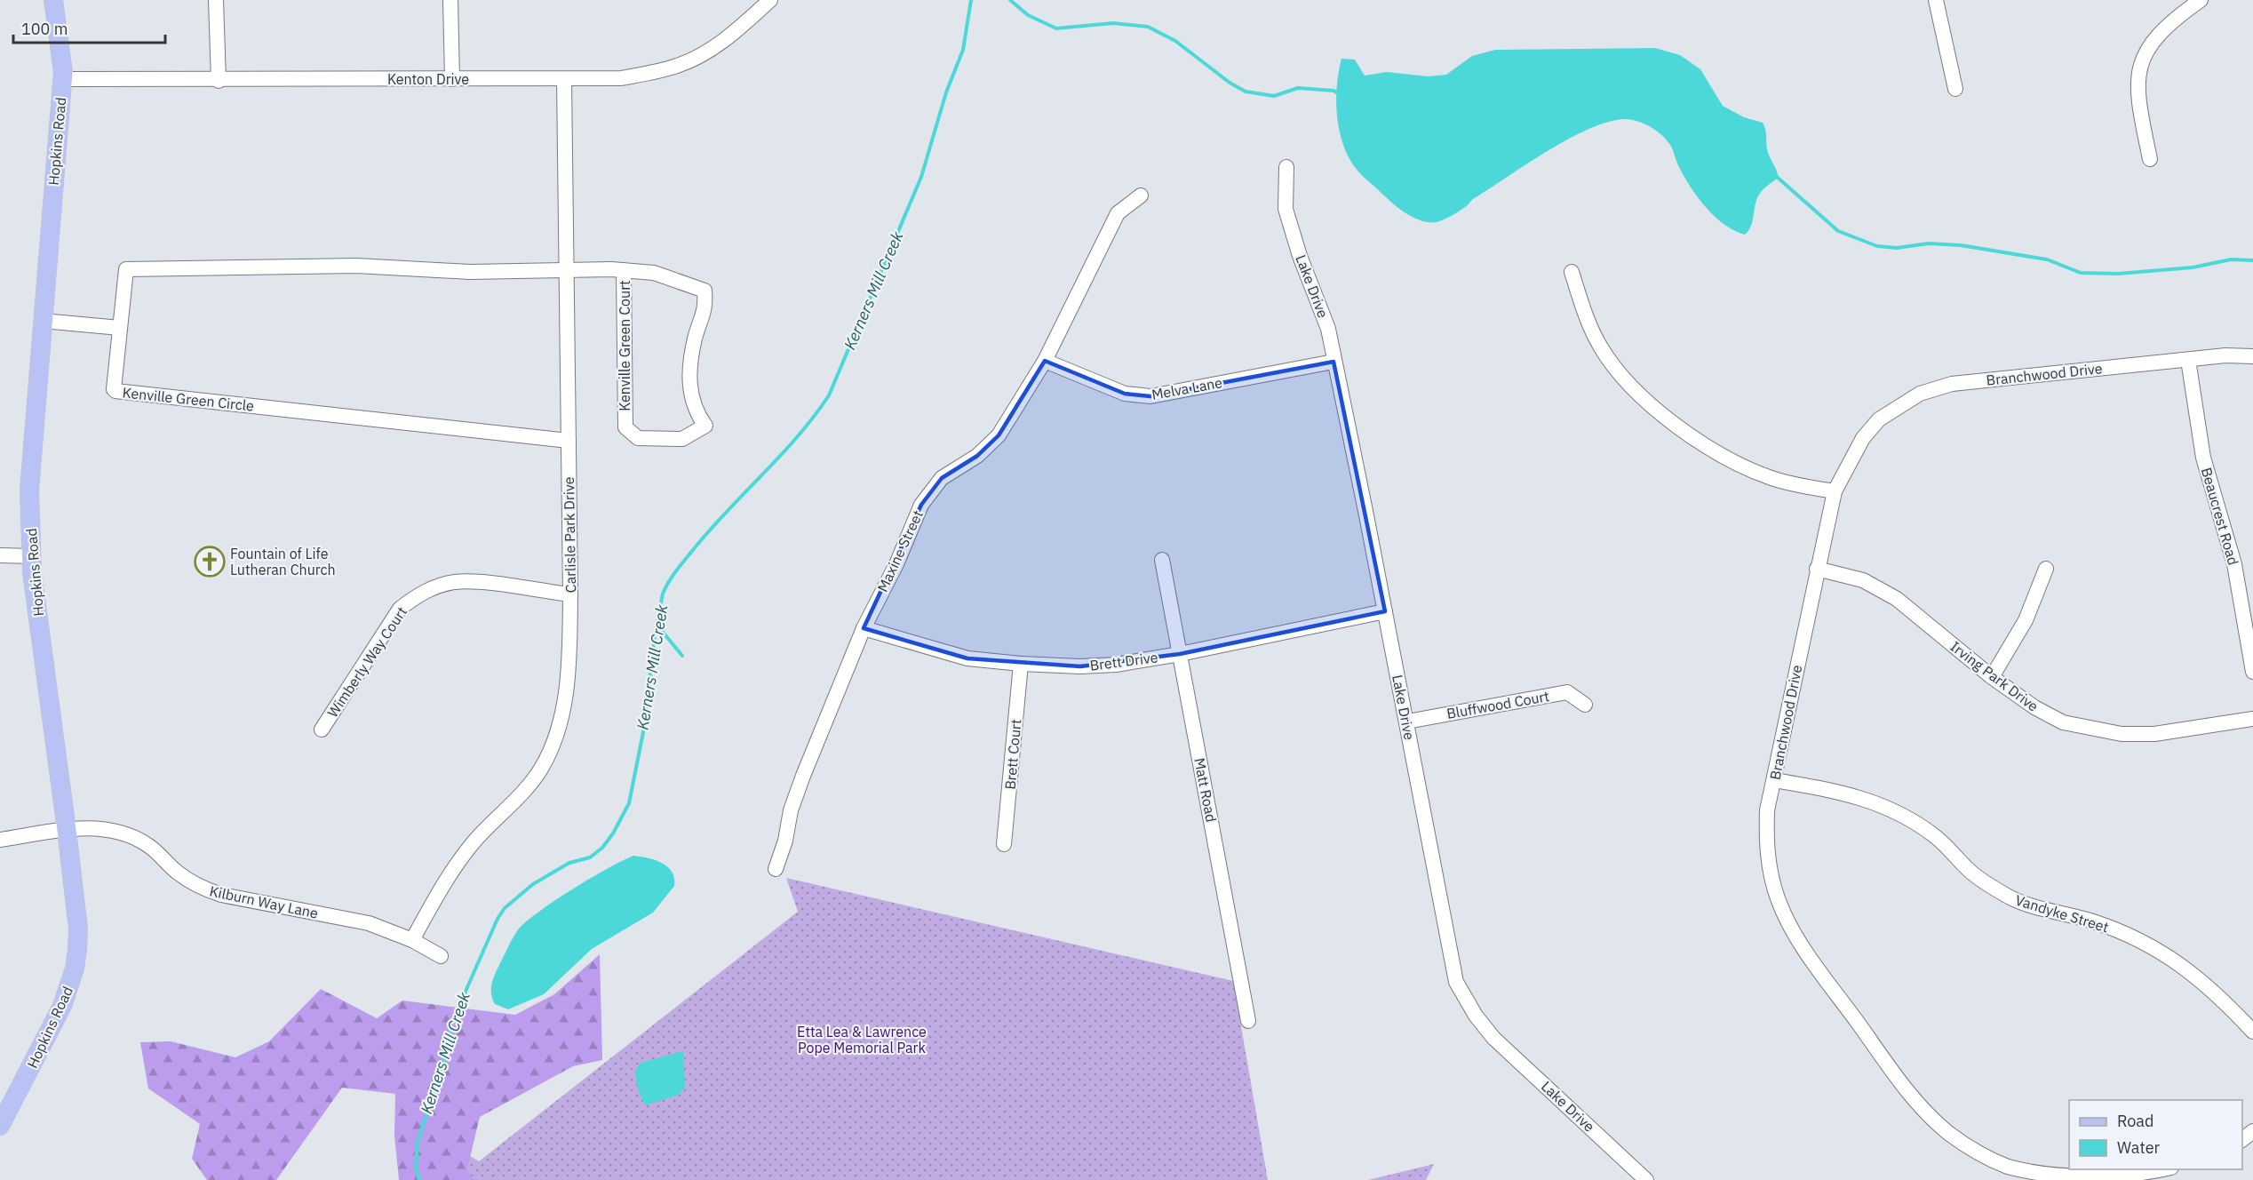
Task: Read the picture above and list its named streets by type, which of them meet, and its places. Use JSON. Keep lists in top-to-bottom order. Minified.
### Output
{"streets":{"main road":["Hopkins Road"],"street":["Kenton Drive","Lake Drive","Kenville Green Court","Branchwood Drive","Melva Lane","Kenville Green Circle","Beaucrest Road","Carlisle Park Drive","Maxine Street","Brett Drive","Wimberly Way Court","Irving Park Drive","Bluffwood Court","Brett Court","Matt Road","Kilburn Way Lane","Vandyke Street"]},"crossings":[["Kenton Drive","Hopkins Road"],["Kenton Drive","Carlisle Park Drive"],["Hopkins Road","Kilburn Way Lane"],["Lake Drive","Melva Lane"],["Lake Drive","Brett Drive"],["Lake Drive","Bluffwood Court"],["Kenville Green Court","Kenville Green Circle"],["Kenville Green Court","Carlisle Park Drive"],["Branchwood Drive","Beaucrest Road"],["Branchwood Drive","Irving Park Drive"],["Branchwood Drive","Vandyke Street"],["Melva Lane","Maxine Street"],["Kenville Green Circle","Carlisle Park Drive"],["Carlisle Park Drive","Wimberly Way Court"],["Carlisle Park Drive","Kilburn Way Lane"],["Maxine Street","Brett Drive"],["Brett Drive","Brett Court"],["Brett Drive","Matt Road"]],"water":["Kerners Mill Creek"],"parks":["Etta Lea & Lawrence Pope Memorial Park"],"places":{"church":["Fountain of Life Lutheran Church"]},"legend":["Road","Water"],"scale_bar":"100 m"}
